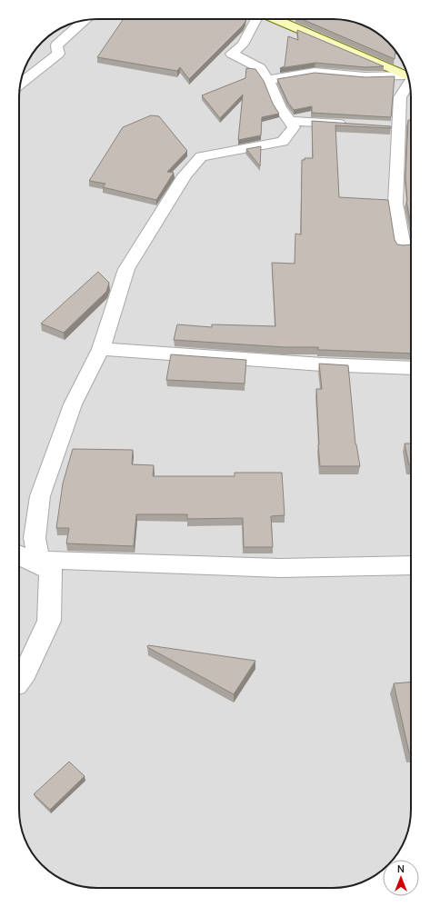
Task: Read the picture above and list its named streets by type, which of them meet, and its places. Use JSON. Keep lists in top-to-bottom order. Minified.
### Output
{"north":"top"}
